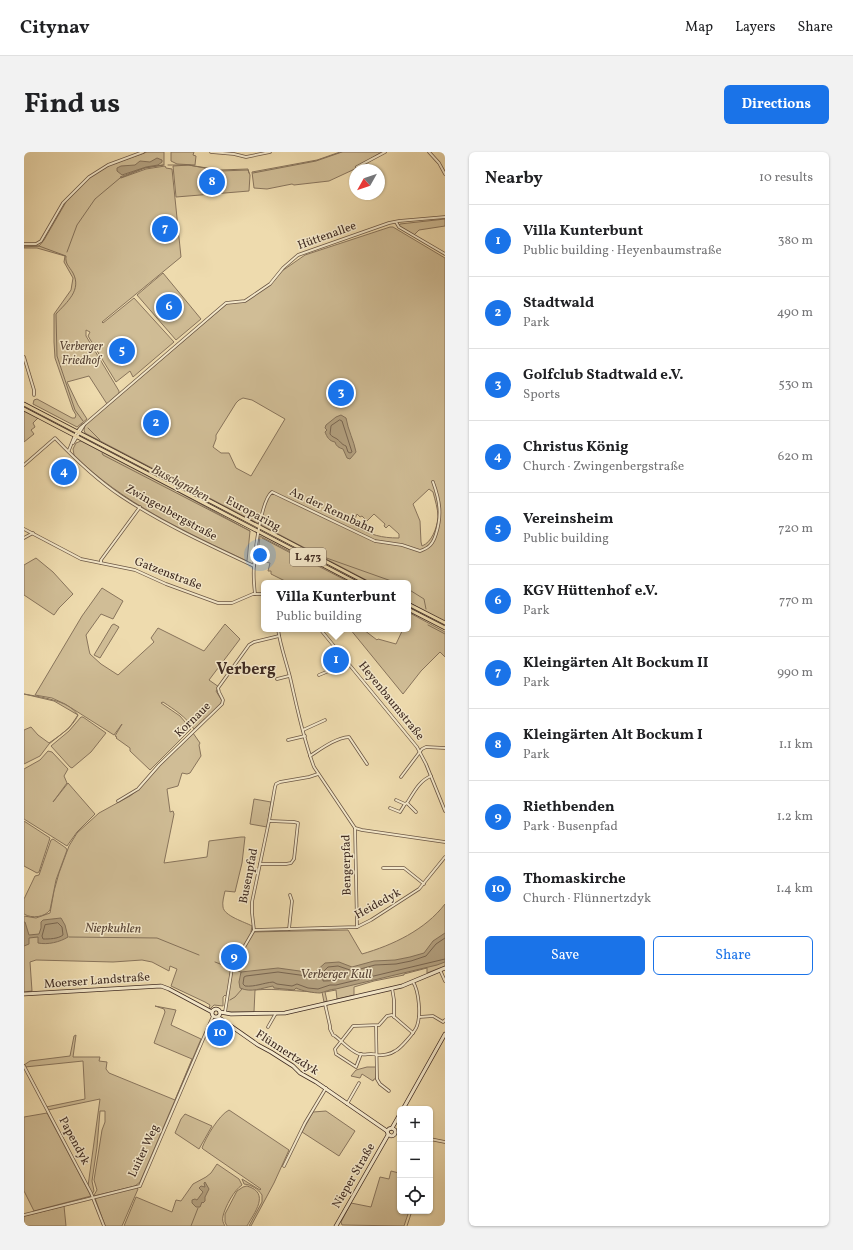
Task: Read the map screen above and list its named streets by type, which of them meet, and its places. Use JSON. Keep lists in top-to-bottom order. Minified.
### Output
{"streets":{"main road":["Europaring","L 473","Moerser Landstraße","Flünnertzdyk","Nieper Straße"],"street":["Hüttenallee","An der Rennbahn","Zwingenbergstraße","Gatzenstraße","Heyenbaumstraße","Kornaue","Bengerpfad","Busenpfad","Heidedyk","Papendyk","Luiter Weg"]},"crossings":[["Hüttenallee","Europaring"],["An der Rennbahn","Europaring"],["Bengerpfad","Heidedyk"],["Busenpfad","Heidedyk"],["Moerser Landstraße","Flünnertzdyk"],["Moerser Landstraße","Luiter Weg"],["Flünnertzdyk","Luiter Weg"],["Flünnertzdyk","Nieper Straße"],["Papendyk","Luiter Weg"]],"districts":["Verberg"],"water":["Buschgraben","Niepkuhlen","Verberger Kull"],"parks":["Verberger Friedhof"],"north":"bottom left","page":{"header":"Citynav","nav":["Map","Layers","Share"],"title":"Find us","buttons":["Directions",["Save","Share"]],"heading":["Nearby","10 results"],"pins":["8","7","6","5","3","2","4","1","9","10"],"list":[{"mark":"1","name":"Villa Kunterbunt","note":"Public building · Heyenbaumstraße","value":"380 m"},{"mark":"2","name":"Stadtwald","note":"Park","value":"490 m"},{"mark":"3","name":"Golfclub Stadtwald e.V.","note":"Sports","value":"530 m"},{"mark":"4","name":"Christus König","note":"Church · Zwingenbergstraße","value":"620 m"},{"mark":"5","name":"Vereinsheim","note":"Public building","value":"720 m"},{"mark":"6","name":"KGV Hüttenhof e.V.","note":"Park","value":"770 m"},{"mark":"7","name":"Kleingärten Alt Bockum II","note":"Park","value":"990 m"},{"mark":"8","name":"Kleingärten Alt Bockum I","note":"Park","value":"1.1 km"},{"mark":"9","name":"Riethbenden","note":"Park · Busenpfad","value":"1.2 km"},{"mark":"10","name":"Thomaskirche","note":"Church · Flünnertzdyk","value":"1.4 km"}],"popup":["Villa Kunterbunt","Public building"],"map_buttons":["+","−"]}}
